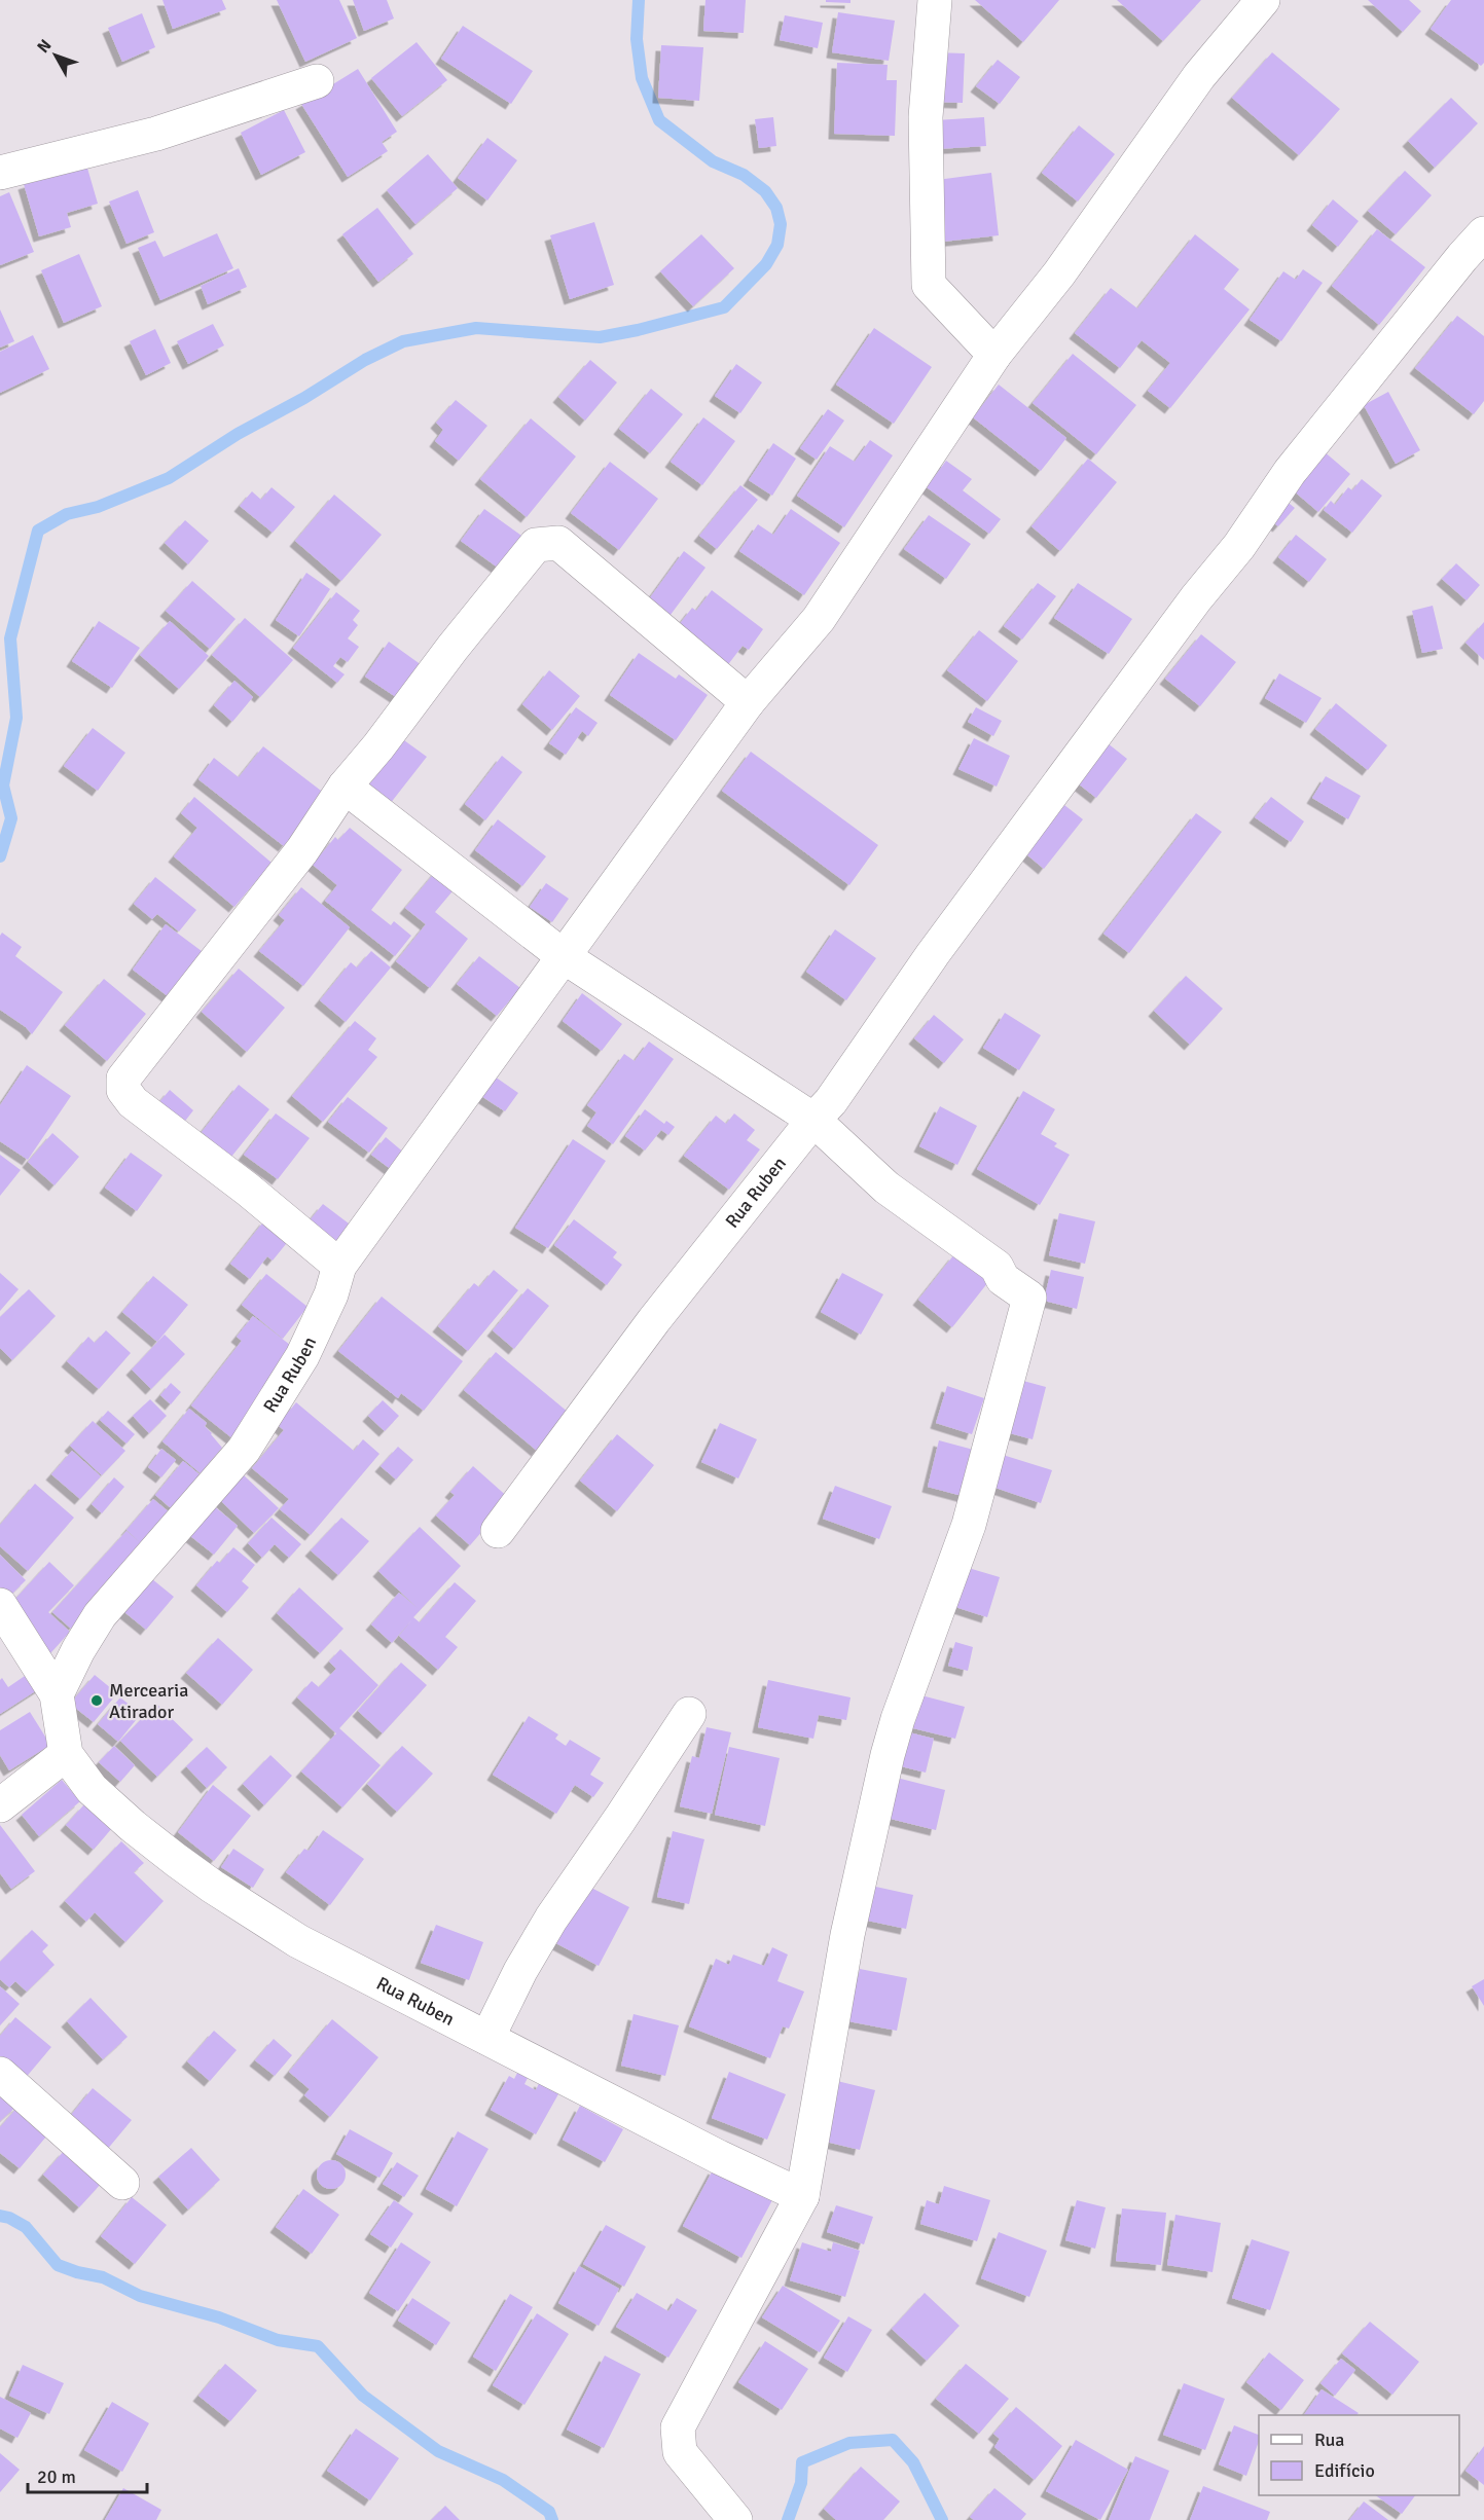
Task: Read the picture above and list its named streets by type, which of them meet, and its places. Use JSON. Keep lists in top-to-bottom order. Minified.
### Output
{"streets":{"street":["Rua Ruben"]},"places":["Mercearia Atirador"],"legend":["Rua","Edifício"],"scale_bar":"20 m","north":"top left"}
